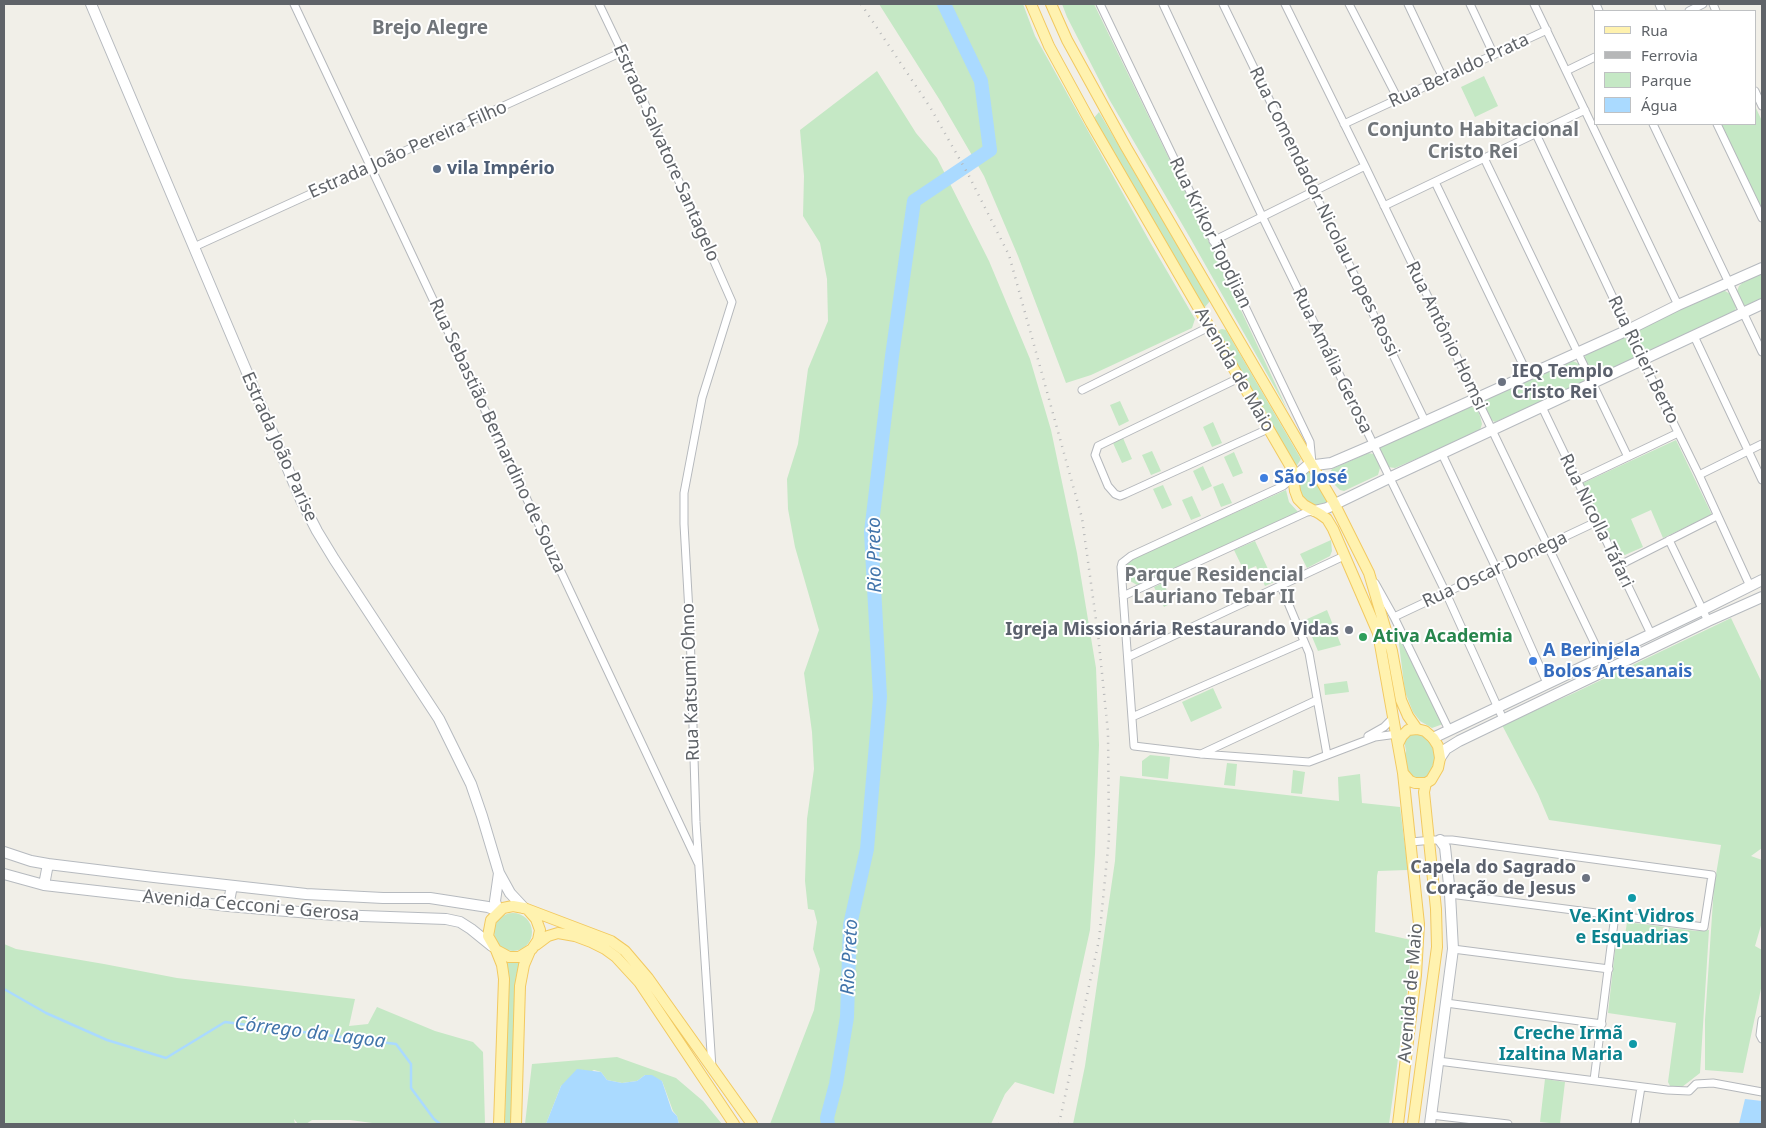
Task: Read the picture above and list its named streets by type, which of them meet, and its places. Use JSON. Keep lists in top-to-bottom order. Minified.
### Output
{"streets":{"main road":["Avenida de Maio"],"street":["Rua Beraldo Prata","Estrada João Pereira Filho","Estrada Salvatore Santagelo","Rua Comendador Nicolau Lopes Rossi","Rua Krikor Topdjian","Rua Antônio Homsi","Rua Ricieri Berto","Rua Amália Gerosa","Rua Sebastião Bernardino de Souza","Estrada João Parise","Rua Nicolla Táfari","Rua Oscar Donega","Rua Katsumi Ohno","Avenida Cecconi e Gerosa"]},"crossings":[["Rua Beraldo Prata","Rua Antônio Homsi"],["Estrada João Pereira Filho","Estrada Salvatore Santagelo"],["Estrada João Pereira Filho","Rua Sebastião Bernardino de Souza"],["Estrada João Pereira Filho","Estrada João Parise"],["Estrada Salvatore Santagelo","Rua Katsumi Ohno"],["Rua Krikor Topdjian","Avenida de Maio"],["Rua Antônio Homsi","Rua Oscar Donega"],["Rua Amália Gerosa","Rua Oscar Donega"],["Rua Sebastião Bernardino de Souza","Rua Katsumi Ohno"],["Estrada João Parise","Avenida Cecconi e Gerosa"],["Rua Nicolla Táfari","Rua Oscar Donega"]],"districts":["Brejo Alegre","Conjunto Habitacional Cristo Rei","Parque Residencial Lauriano Tebar II"],"water":["Rio Preto","Córrego da Lagoa"],"places":["vila Império","IEQ Templo Cristo Rei","São José","Igreja Missionária Restaurando Vidas","Ativa Academia","A Berinjela Bolos Artesanais","Capela do Sagrado Coração de Jesus","Ve.Kint Vidros e Esquadrias","Creche Irmã Izaltina Maria"],"legend":["Rua","Ferrovia","Parque","Água"]}
